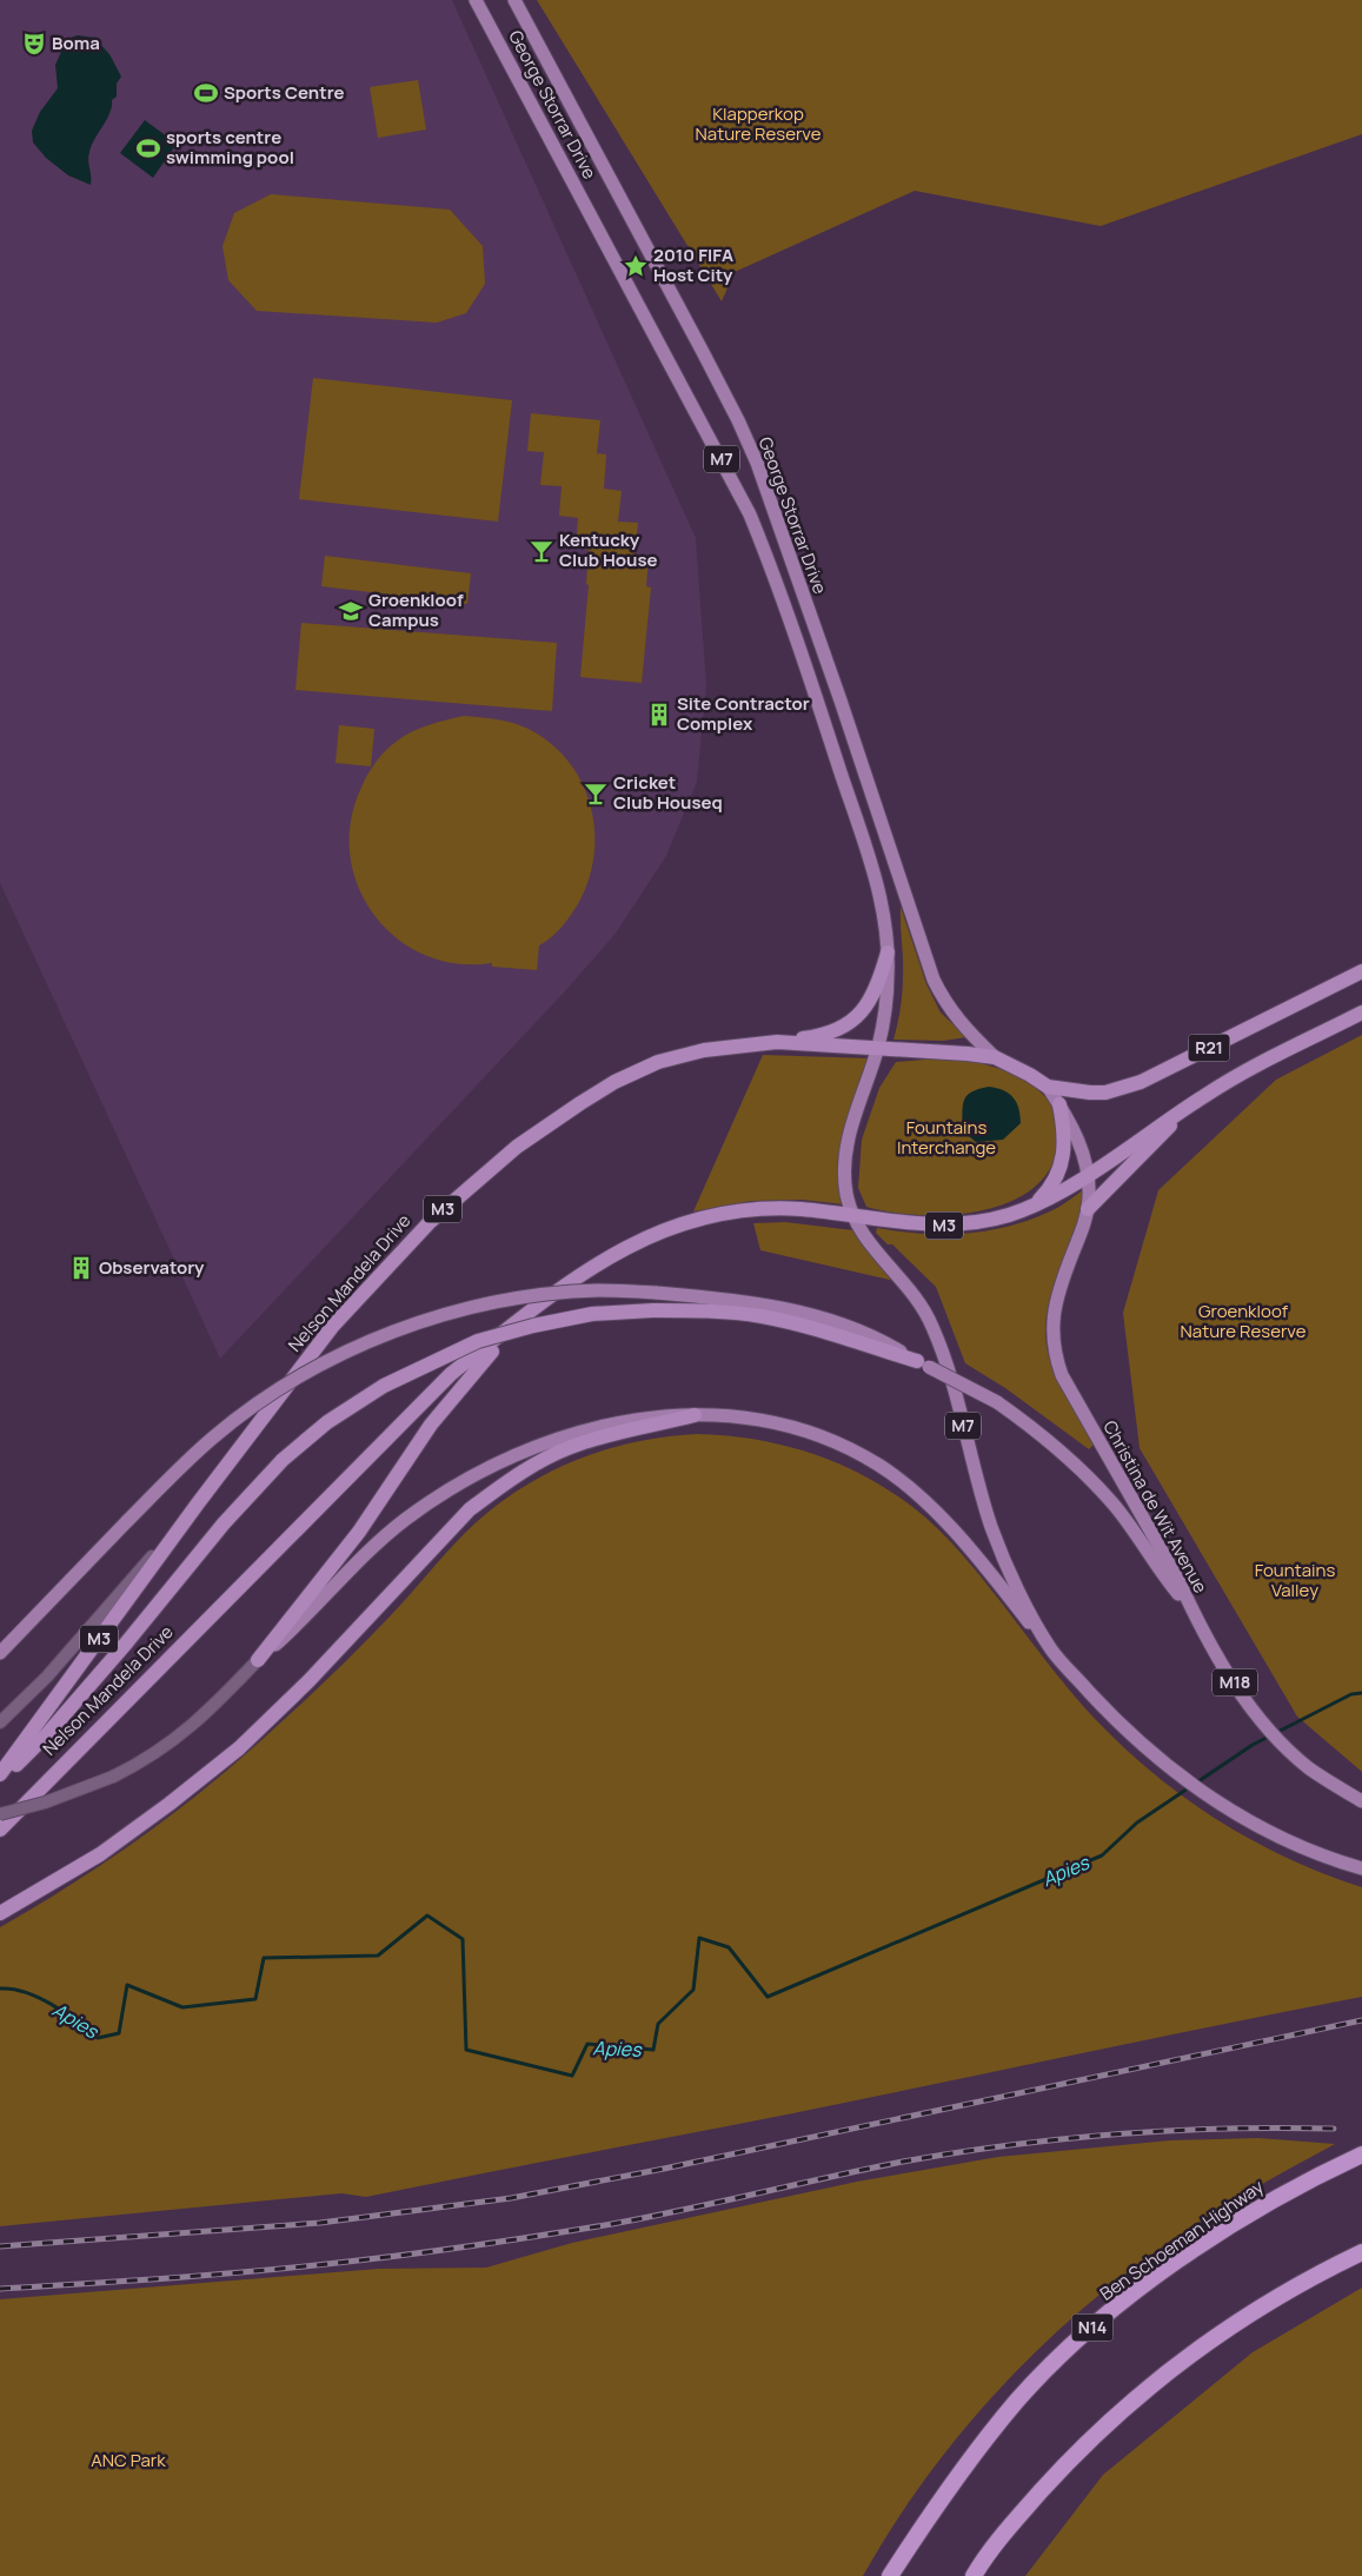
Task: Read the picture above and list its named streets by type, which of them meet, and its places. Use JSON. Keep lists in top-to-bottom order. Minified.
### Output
{"streets":{"highway":["M7","R21","M3","Nelson Mandela Drive","Ben Schoeman Highway","N14"],"main road":["George Storrar Drive","Christina de Wit Avenue","M18"]},"crossings":[["George Storrar Drive","M7"],["George Storrar Drive","M3"],["George Storrar Drive","Nelson Mandela Drive"],["M7","R21"],["M7","M3"],["M7","Nelson Mandela Drive"],["M7","Christina de Wit Avenue"],["R21","M3"],["R21","Christina de Wit Avenue"],["M3","Nelson Mandela Drive"],["M3","Christina de Wit Avenue"]],"water":["Apies"],"parks":["Klapperkop Nature Reserve","Fountains Interchange","Groenkloof Nature Reserve","Fountains Valley","ANC Park"],"places":{"theatre":["Boma"],"sports":["Sports Centre","sports centre swimming pool"],"place":["2010 FIFA Host City"],"bar":["Kentucky Club House","Cricket Club Houseq"],"school or university":["Groenkloof Campus"],"building":["Site Contractor Complex","Observatory"]}}
